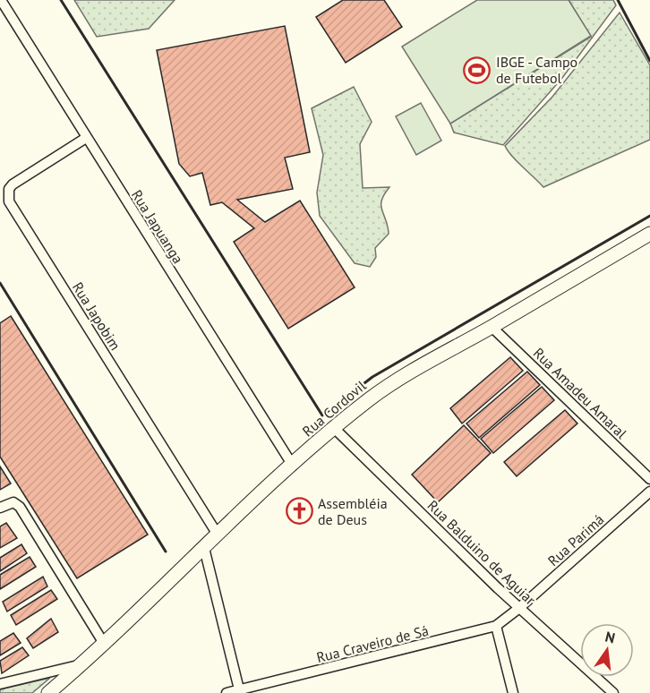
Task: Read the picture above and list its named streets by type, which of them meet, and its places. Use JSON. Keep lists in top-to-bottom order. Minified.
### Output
{"streets":{"main road":["Rua Cordovil"],"street":["Rua Japuanga","Rua Japobim","Rua Amadeu Amaral","Rua Parimá","Rua Balduino de Aguiar","Rua Craveiro de Sá"]},"crossings":[["Rua Japuanga","Rua Japobim"],["Rua Japuanga","Rua Cordovil"],["Rua Japobim","Rua Cordovil"],["Rua Amadeu Amaral","Rua Cordovil"],["Rua Cordovil","Rua Balduino de Aguiar"],["Rua Parimá","Rua Balduino de Aguiar"],["Rua Parimá","Rua Craveiro de Sá"],["Rua Balduino de Aguiar","Rua Craveiro de Sá"]],"places":{"sports":["IBGE - Campo de Futebol"],"church":["Assembléia de Deus"]},"north":"top"}
